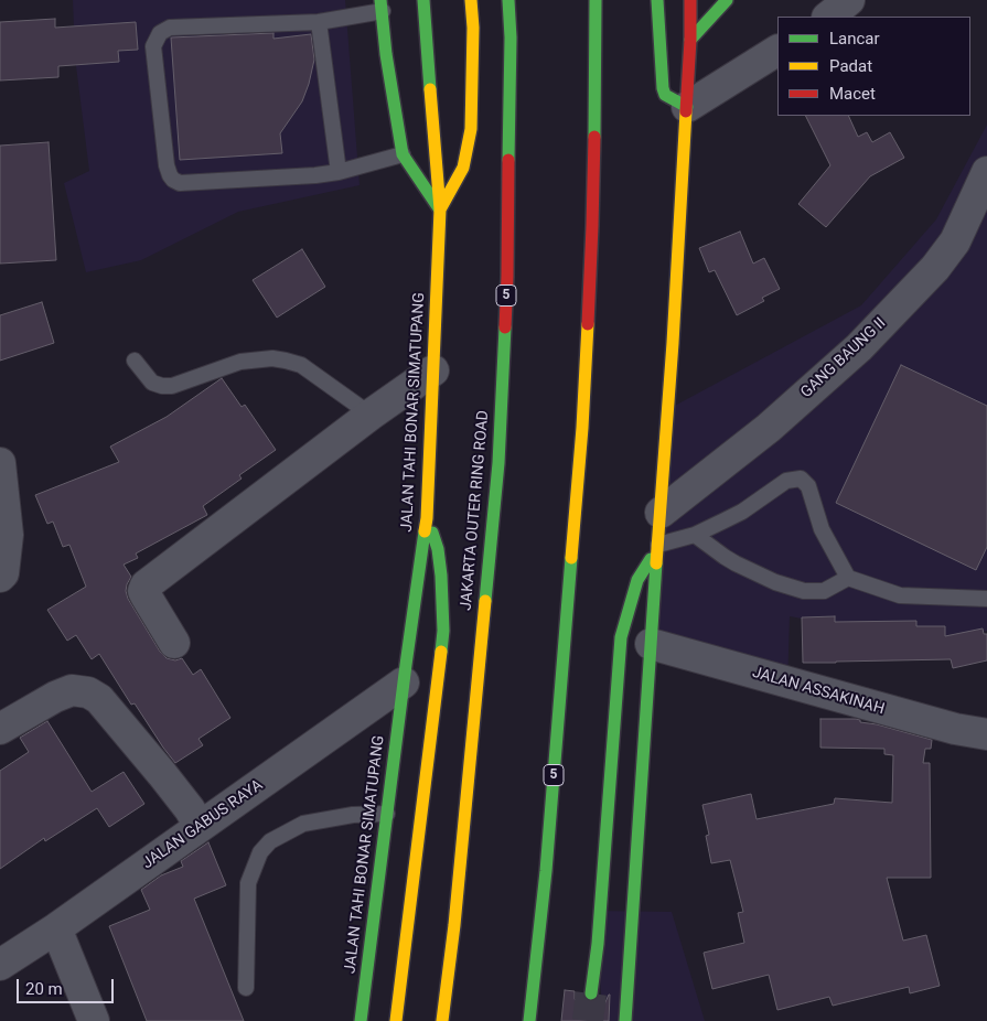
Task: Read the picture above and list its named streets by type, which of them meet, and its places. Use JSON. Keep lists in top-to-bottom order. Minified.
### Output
{"streets":{"highway":["5","JALAN TAHI BONAR SIMATUPANG","JAKARTA OUTER RING ROAD"],"street":["GANG BAUNG II","JALAN ASSAKINAH","JALAN GABUS RAYA"]},"crossings":[["JALAN TAHI BONAR SIMATUPANG","JALAN GABUS RAYA"]],"legend":["Lancar","Padat","Macet"],"scale_bar":"20 m"}
